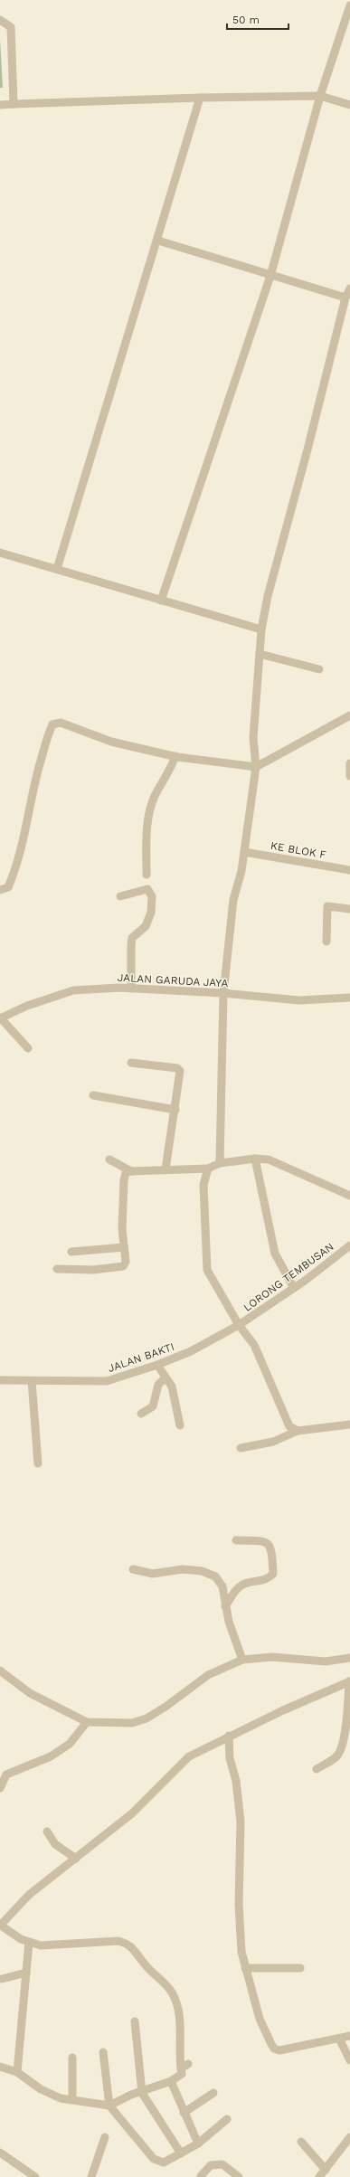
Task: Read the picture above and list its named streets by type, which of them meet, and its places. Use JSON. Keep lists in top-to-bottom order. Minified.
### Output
{"streets":{"street":["KE BLOK F","JALAN GARUDA JAYA","LORONG TEMBUSAN","JALAN BAKTI"]},"crossings":[["LORONG TEMBUSAN","JALAN BAKTI"]],"scale_bar":"50 m"}
